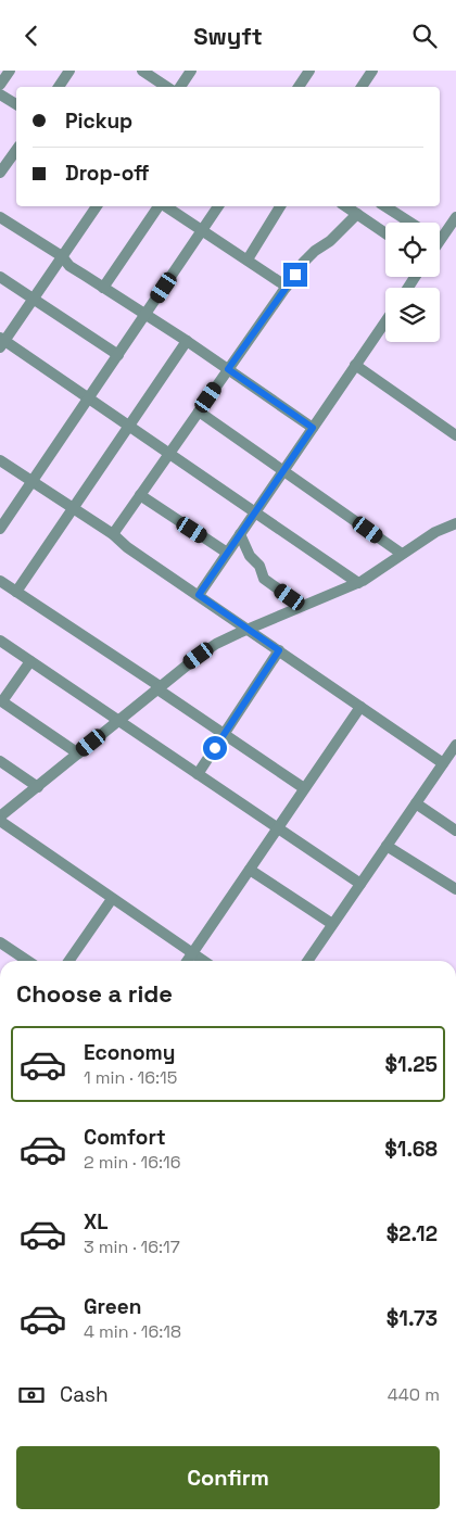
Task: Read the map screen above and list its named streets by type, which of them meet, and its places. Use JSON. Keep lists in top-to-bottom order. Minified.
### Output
{"page":{"header":"Swyft","banner":["Pickup","Drop-off"],"heading":"Choose a ride","list":[{"name":"Economy","note":"1 min · 16:15","value":"$1.25"},{"name":"Comfort","note":"2 min · 16:16","value":"$1.68"},{"name":"XL","note":"3 min · 16:17","value":"$2.12"},{"name":"Green","note":"4 min · 16:18","value":"$1.73"}],"pay":["Cash","440 m"],"buttons":"Confirm"}}
